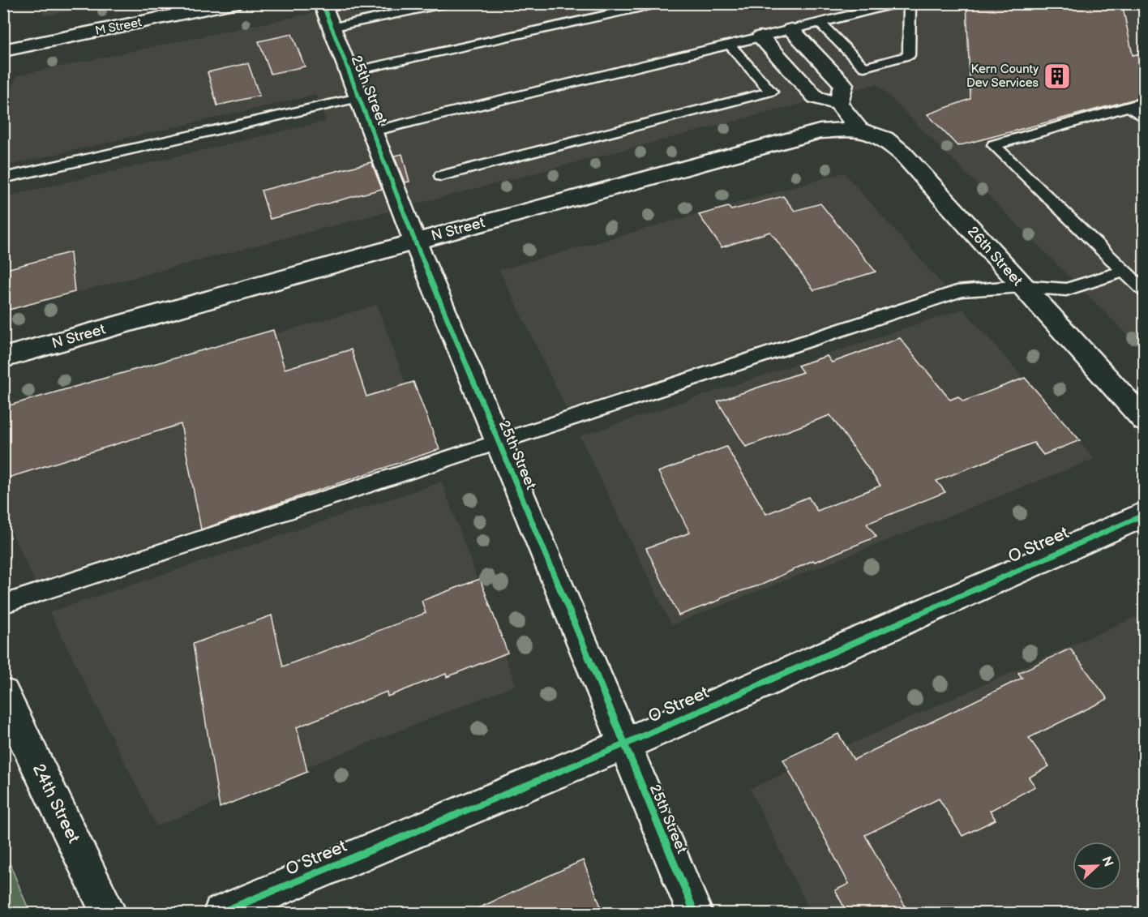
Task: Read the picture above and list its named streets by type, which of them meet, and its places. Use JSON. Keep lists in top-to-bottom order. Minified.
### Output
{"streets":{"street":["M Street","25th Street","N Street","26th Street","O Street","24th Street"]},"crossings":[["25th Street","N Street"],["25th Street","O Street"],["N Street","26th Street"]],"places":{"building":["Kern County Dev Services"]},"north":"right"}
